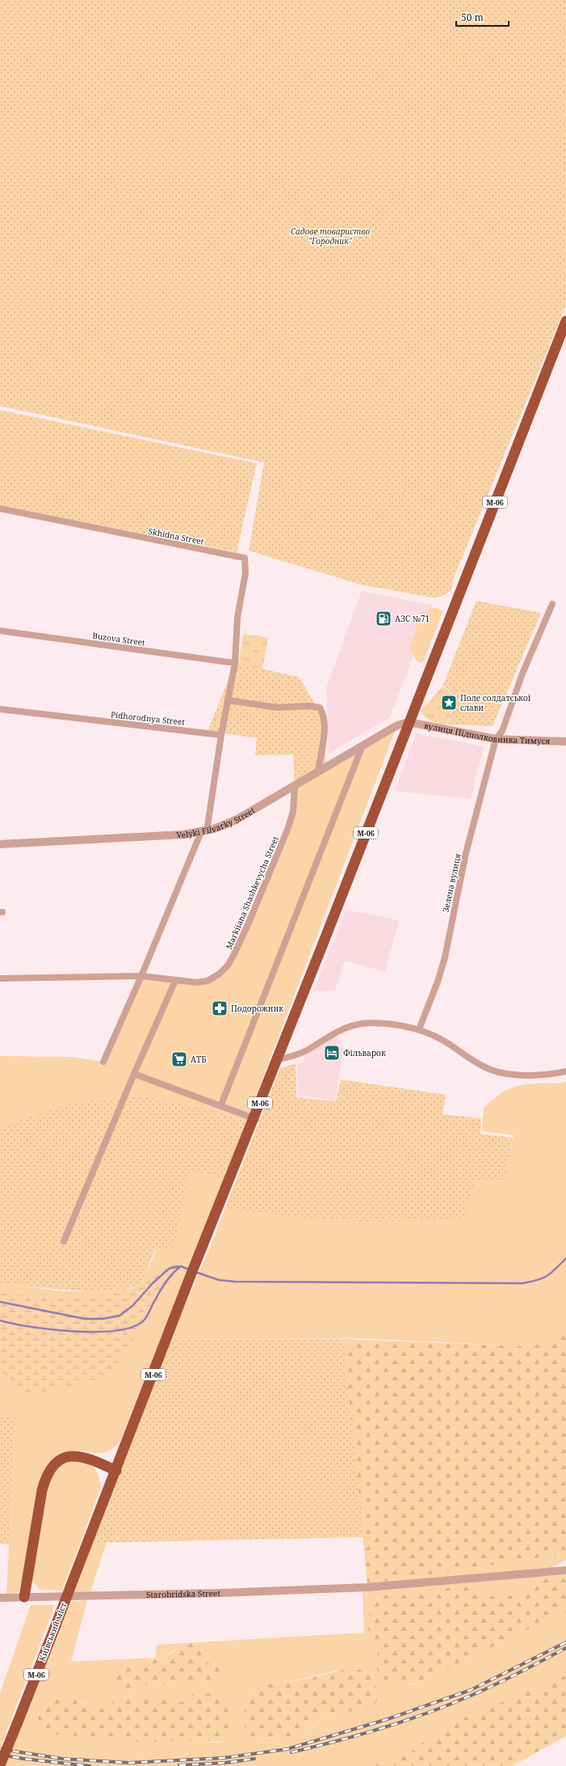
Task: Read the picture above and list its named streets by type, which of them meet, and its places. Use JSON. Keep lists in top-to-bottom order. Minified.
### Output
{"streets":{"highway":["М-06","Київський міст"],"street":["Skhidna Street","Buzova Street","Pidhorodnya Street","вулиця Підполковника Тимуся","Velyki Filvarky Street","Зелена вулиця","Markiiana Shashkevycha Street","Starobridska Street"]},"crossings":[["М-06","вулиця Підполковника Тимуся"],["М-06","Velyki Filvarky Street"],["М-06","Київський міст"],["Skhidna Street","Buzova Street"],["вулиця Підполковника Тимуся","Velyki Filvarky Street"],["вулиця Підполковника Тимуся","Зелена вулиця"],["Velyki Filvarky Street","Markiiana Shashkevycha Street"]],"parks":["Садове товариство \"Городник\""],"places":{"fuel station":["АЗС №71"],"place":["Поле солдатської слави"],"pharmacy":["Подорожник"],"hotel":["Фільварок"],"supermarket":["АТБ"]},"scale_bar":"50 m"}
